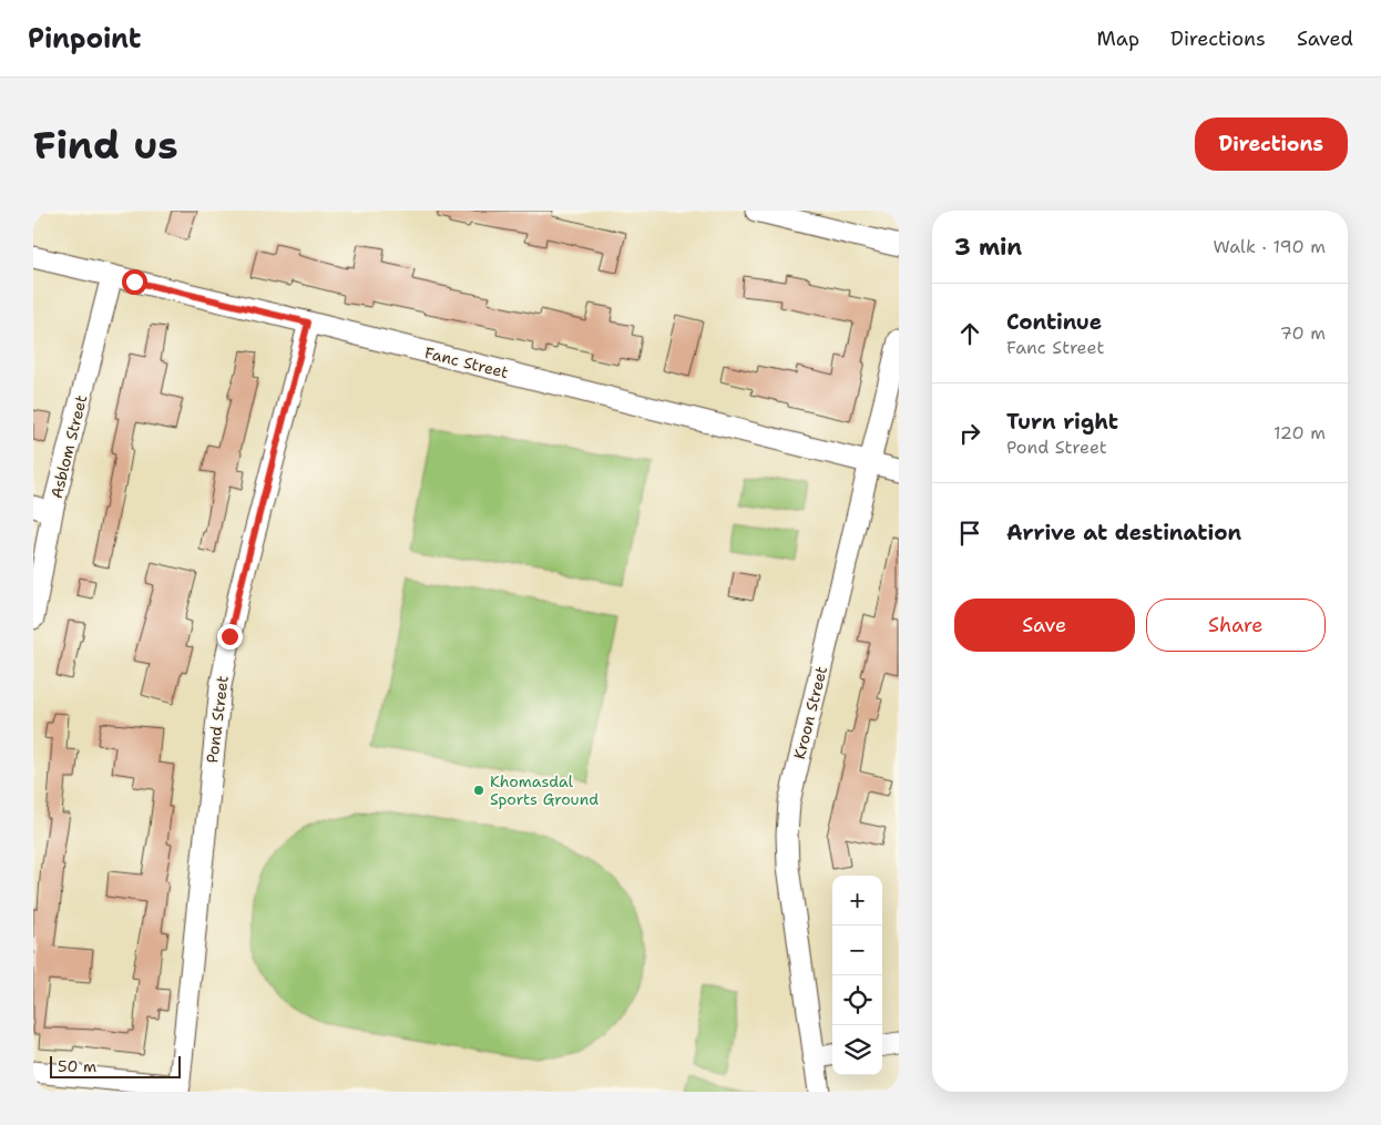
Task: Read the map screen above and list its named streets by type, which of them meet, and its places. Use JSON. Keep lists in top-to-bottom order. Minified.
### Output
{"streets":{"street":["Fanc Street","Asblom Street","Kroon Street","Pond Street"]},"crossings":[["Fanc Street","Asblom Street"],["Fanc Street","Kroon Street"],["Fanc Street","Pond Street"]],"places":["Khomasdal Sports Ground"],"scale_bar":"50 m","page":{"header":"Pinpoint","nav":["Map","Directions","Saved"],"buttons":["Directions",["Save","Share"]],"title":"Find us","heading":["3 min","Walk · 190 m"],"list":[["Continue","Fanc Street","70 m"],["Turn right","Pond Street","120 m"],"Arrive at destination"],"map_buttons":["+","−"],"scale":"50 m"}}
